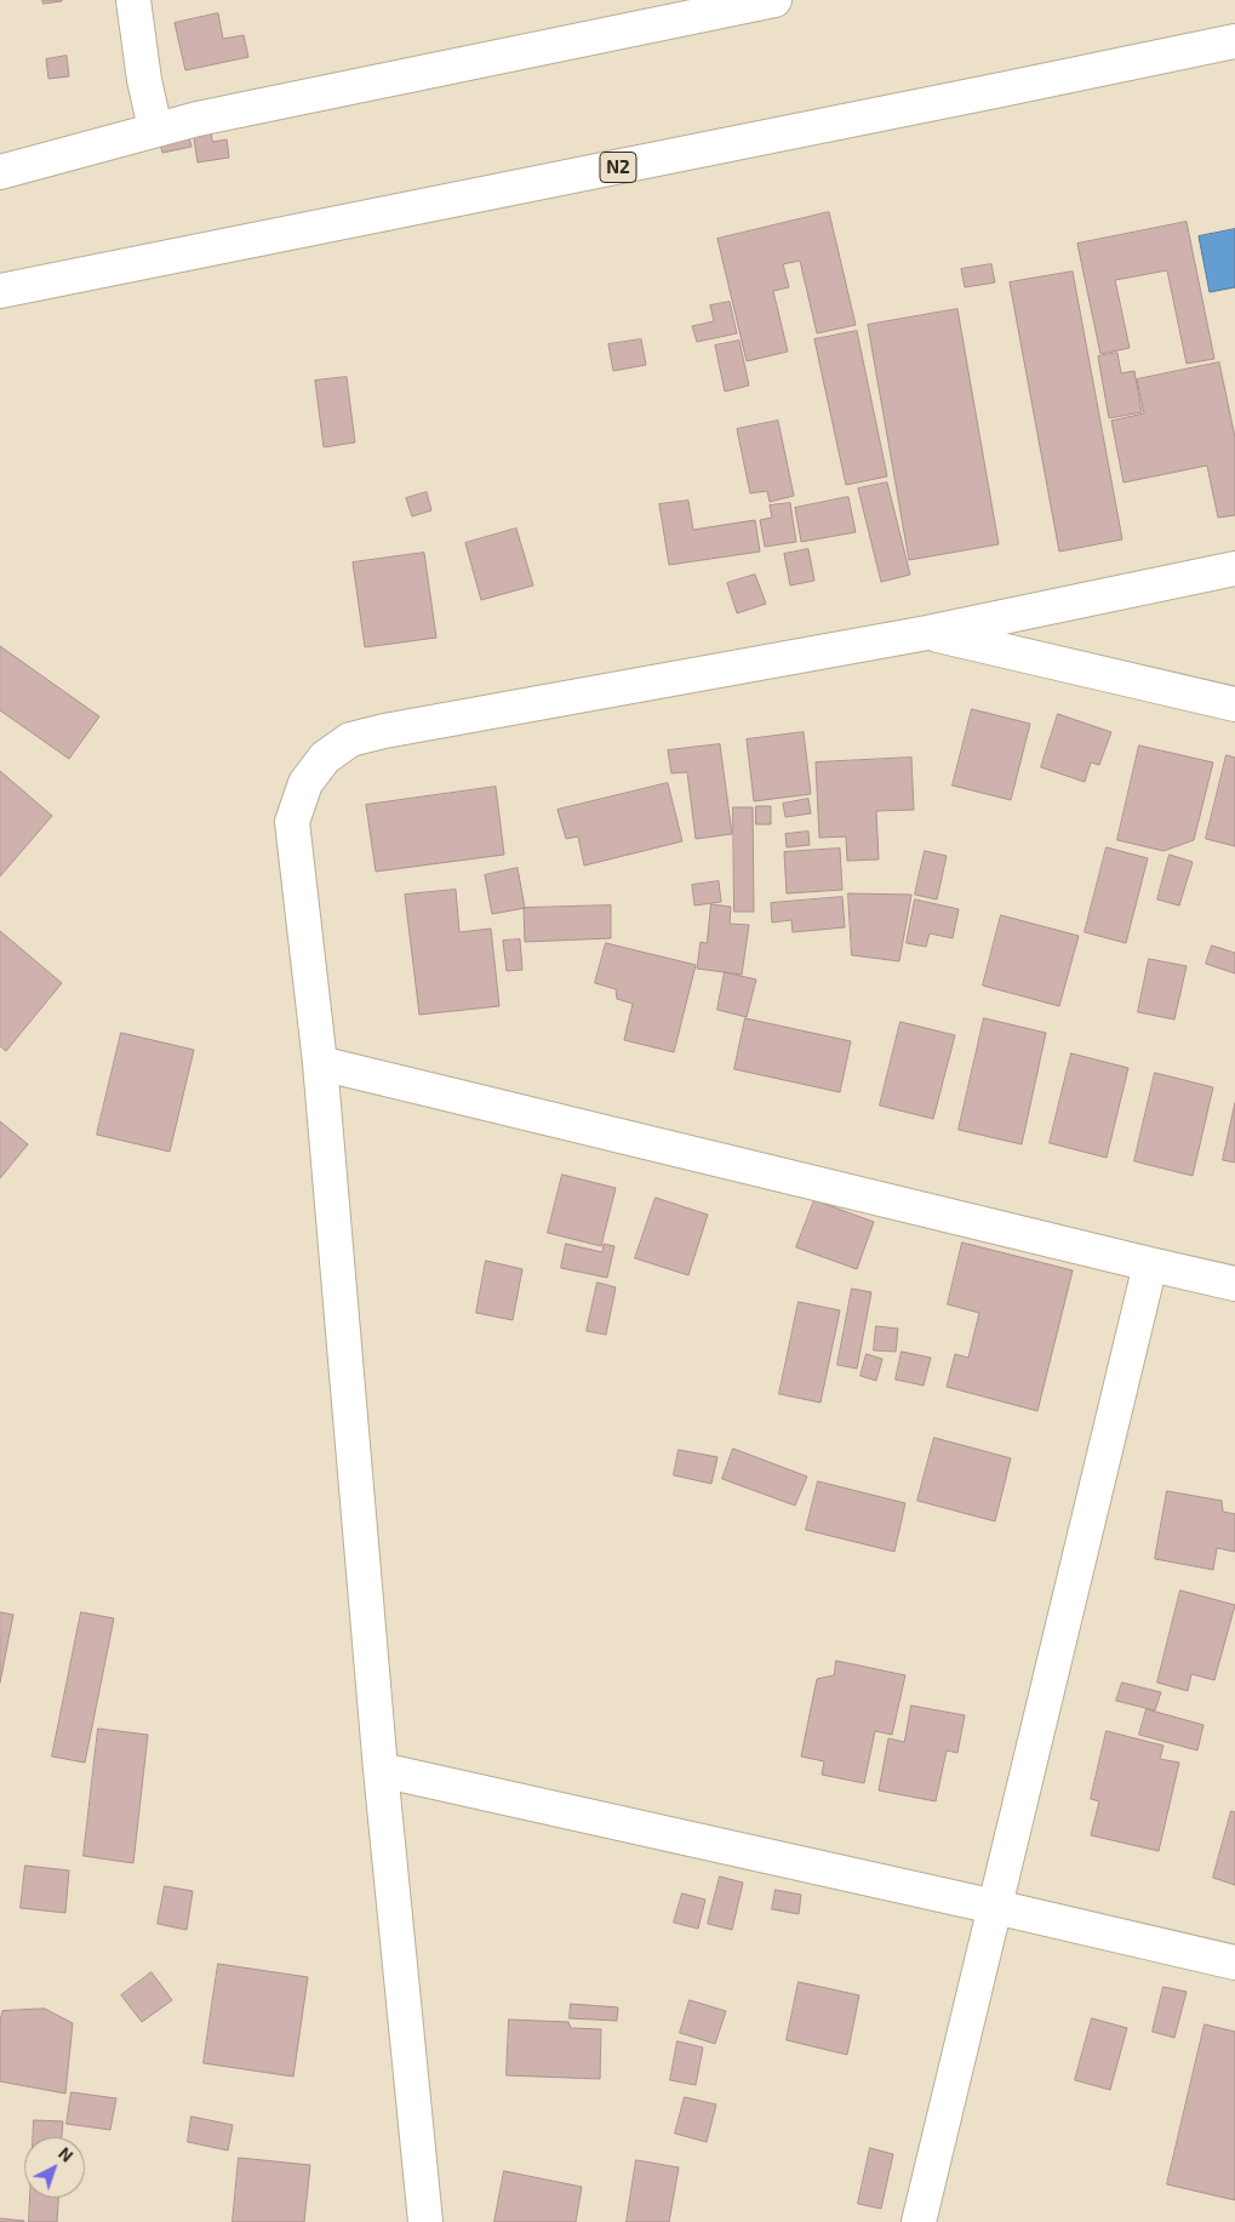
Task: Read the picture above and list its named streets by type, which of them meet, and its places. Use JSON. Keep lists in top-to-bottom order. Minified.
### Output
{"streets":{"street":["N2"]},"north":"top right"}
